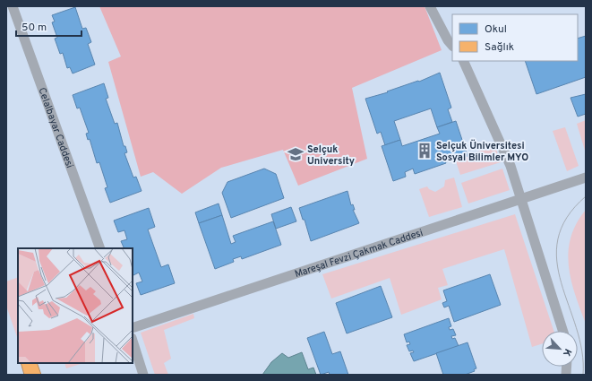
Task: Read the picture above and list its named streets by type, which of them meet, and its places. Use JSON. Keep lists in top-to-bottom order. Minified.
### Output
{"streets":{"street":["Celalbayar Caddesi","Mareşal Fevzi Çakmak Caddesi"]},"places":{"building":["Selçuk Üniversitesi Sosyal Bilimler MYO"],"school or university":["Selçuk University"]},"legend":["Okul","Sağlık"],"scale_bar":"50 m","north":"bottom right"}
